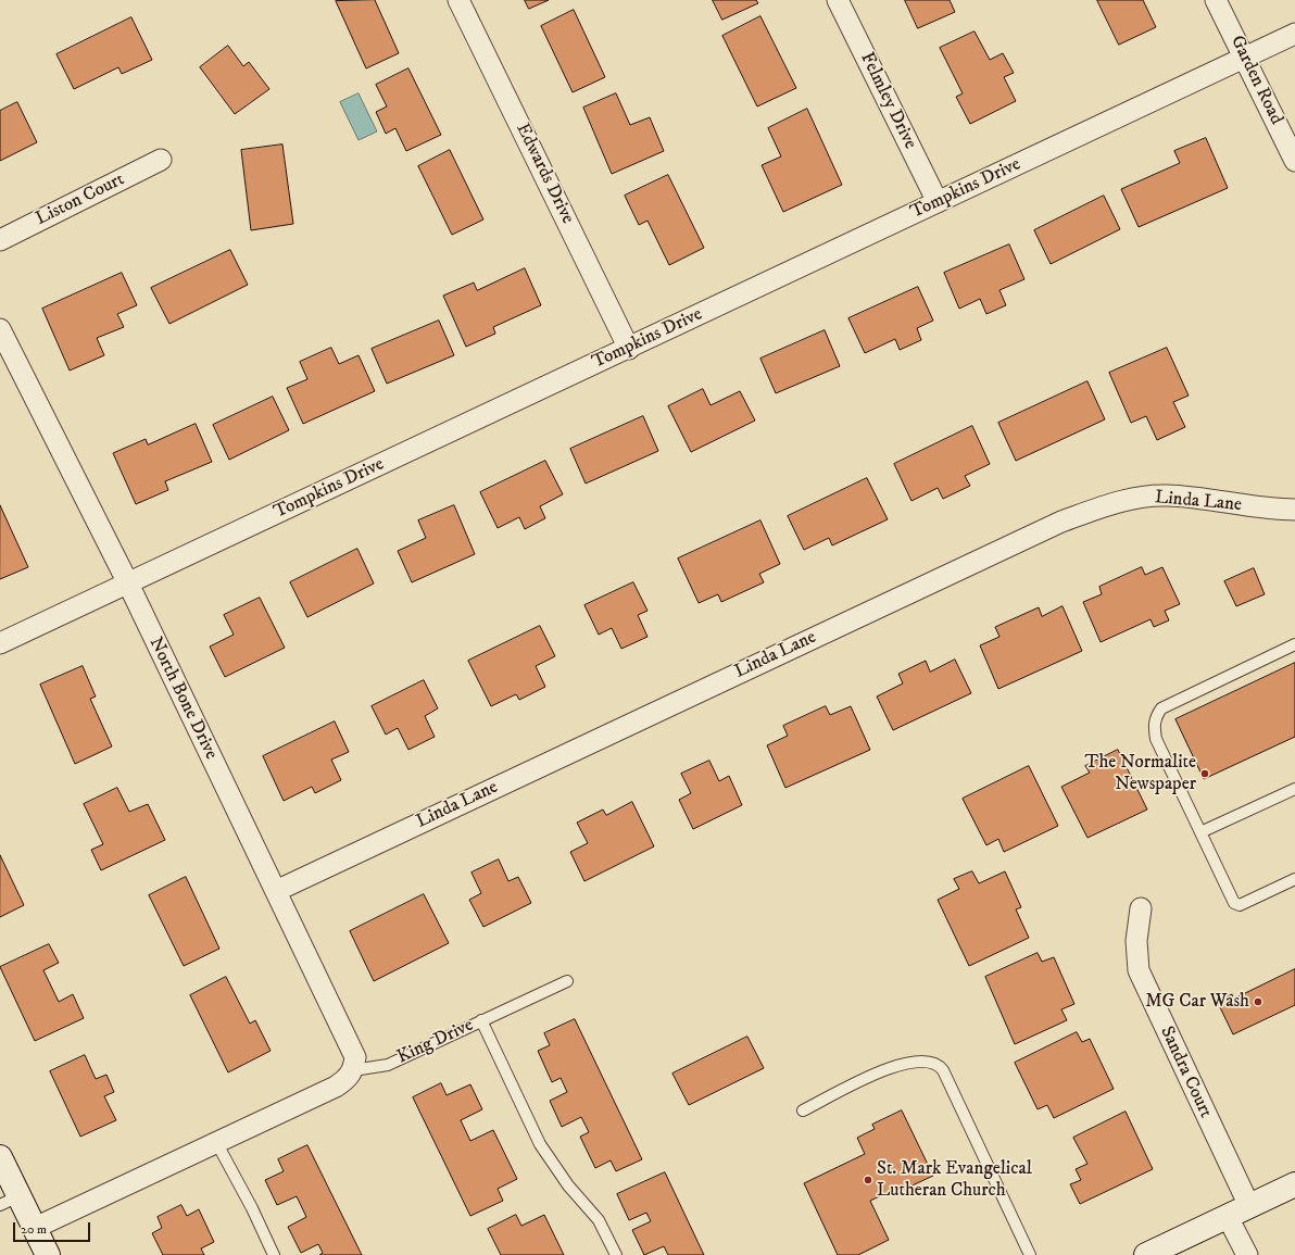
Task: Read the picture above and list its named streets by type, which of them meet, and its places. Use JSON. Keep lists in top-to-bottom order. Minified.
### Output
{"streets":{"street":["Garden Road","Felmley Drive","Edwards Drive","Tompkins Drive","Liston Court","Linda Lane","North Bone Drive","Sandra Court"],"lane":["King Drive"]},"crossings":[["Garden Road","Tompkins Drive"],["Felmley Drive","Tompkins Drive"],["Edwards Drive","Tompkins Drive"],["Tompkins Drive","North Bone Drive"],["Linda Lane","North Bone Drive"],["North Bone Drive","King Drive"]],"places":["The Normalite Newspaper","MG Car Wash","St. Mark Evangelical Lutheran Church"],"scale_bar":"20 m"}
